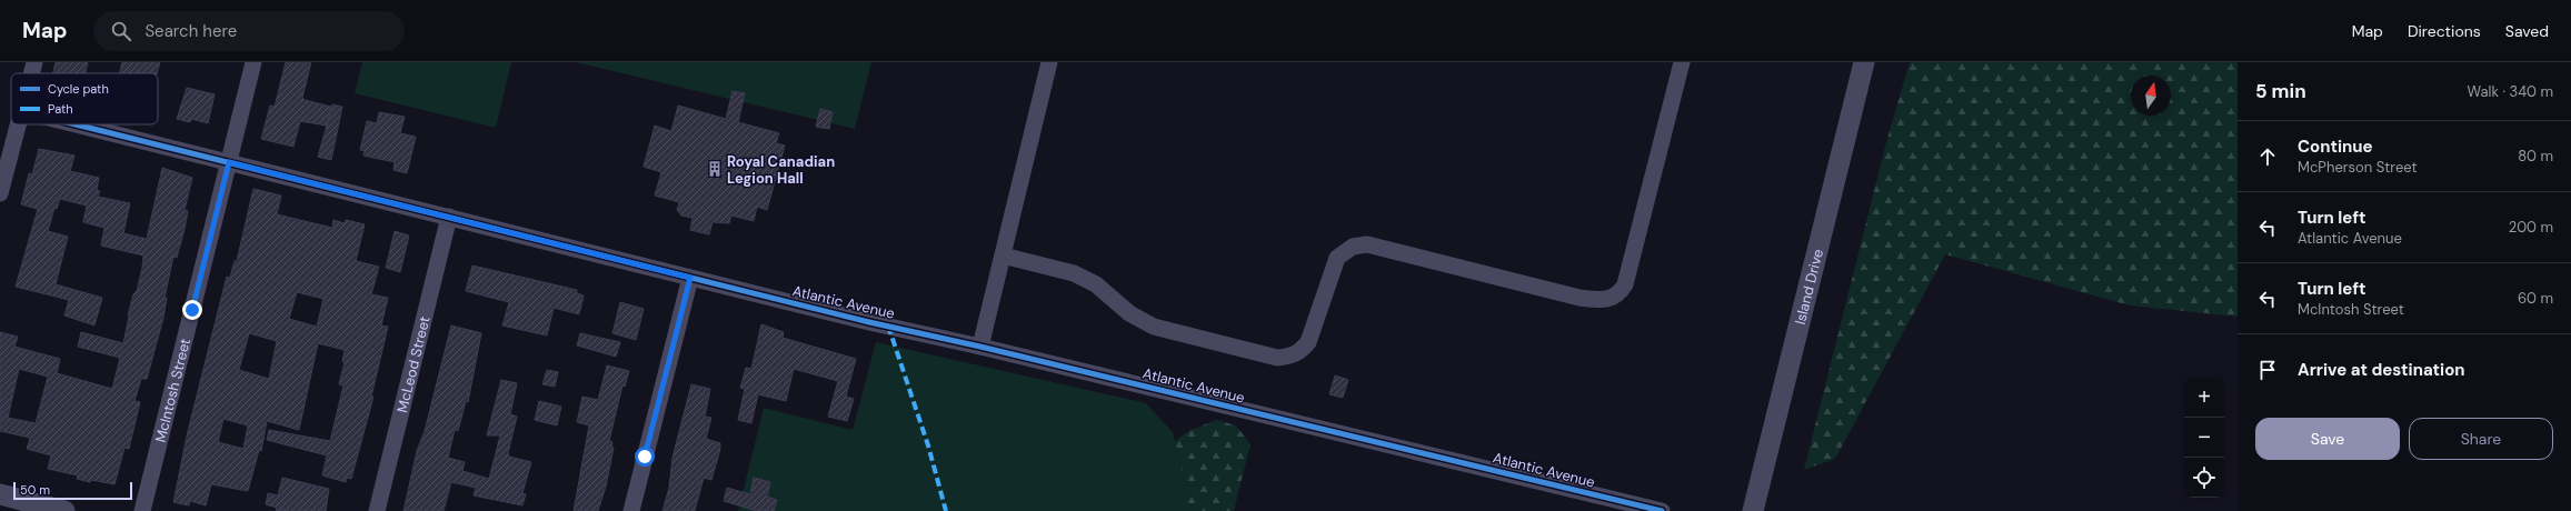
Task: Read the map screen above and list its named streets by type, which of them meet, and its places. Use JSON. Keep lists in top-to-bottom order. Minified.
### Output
{"streets":{"street":["Island Drive","Atlantic Avenue","McLeod Street","McIntosh Street"]},"crossings":[["Atlantic Avenue","McLeod Street"],["Atlantic Avenue","McIntosh Street"]],"places":{"building":["Royal Canadian Legion Hall"]},"legend":["Cycle path","Path"],"scale_bar":"50 m","north":"top","page":{"header":"Map","search":"Search here","nav":["Map","Directions","Saved"],"heading":["5 min","Walk · 340 m"],"list":[["Continue","McPherson Street","80 m"],["Turn left","Atlantic Avenue","200 m"],["Turn left","McIntosh Street","60 m"],"Arrive at destination"],"map_buttons":["+","−"],"buttons":["Save","Share"],"scale":"50 m"}}
